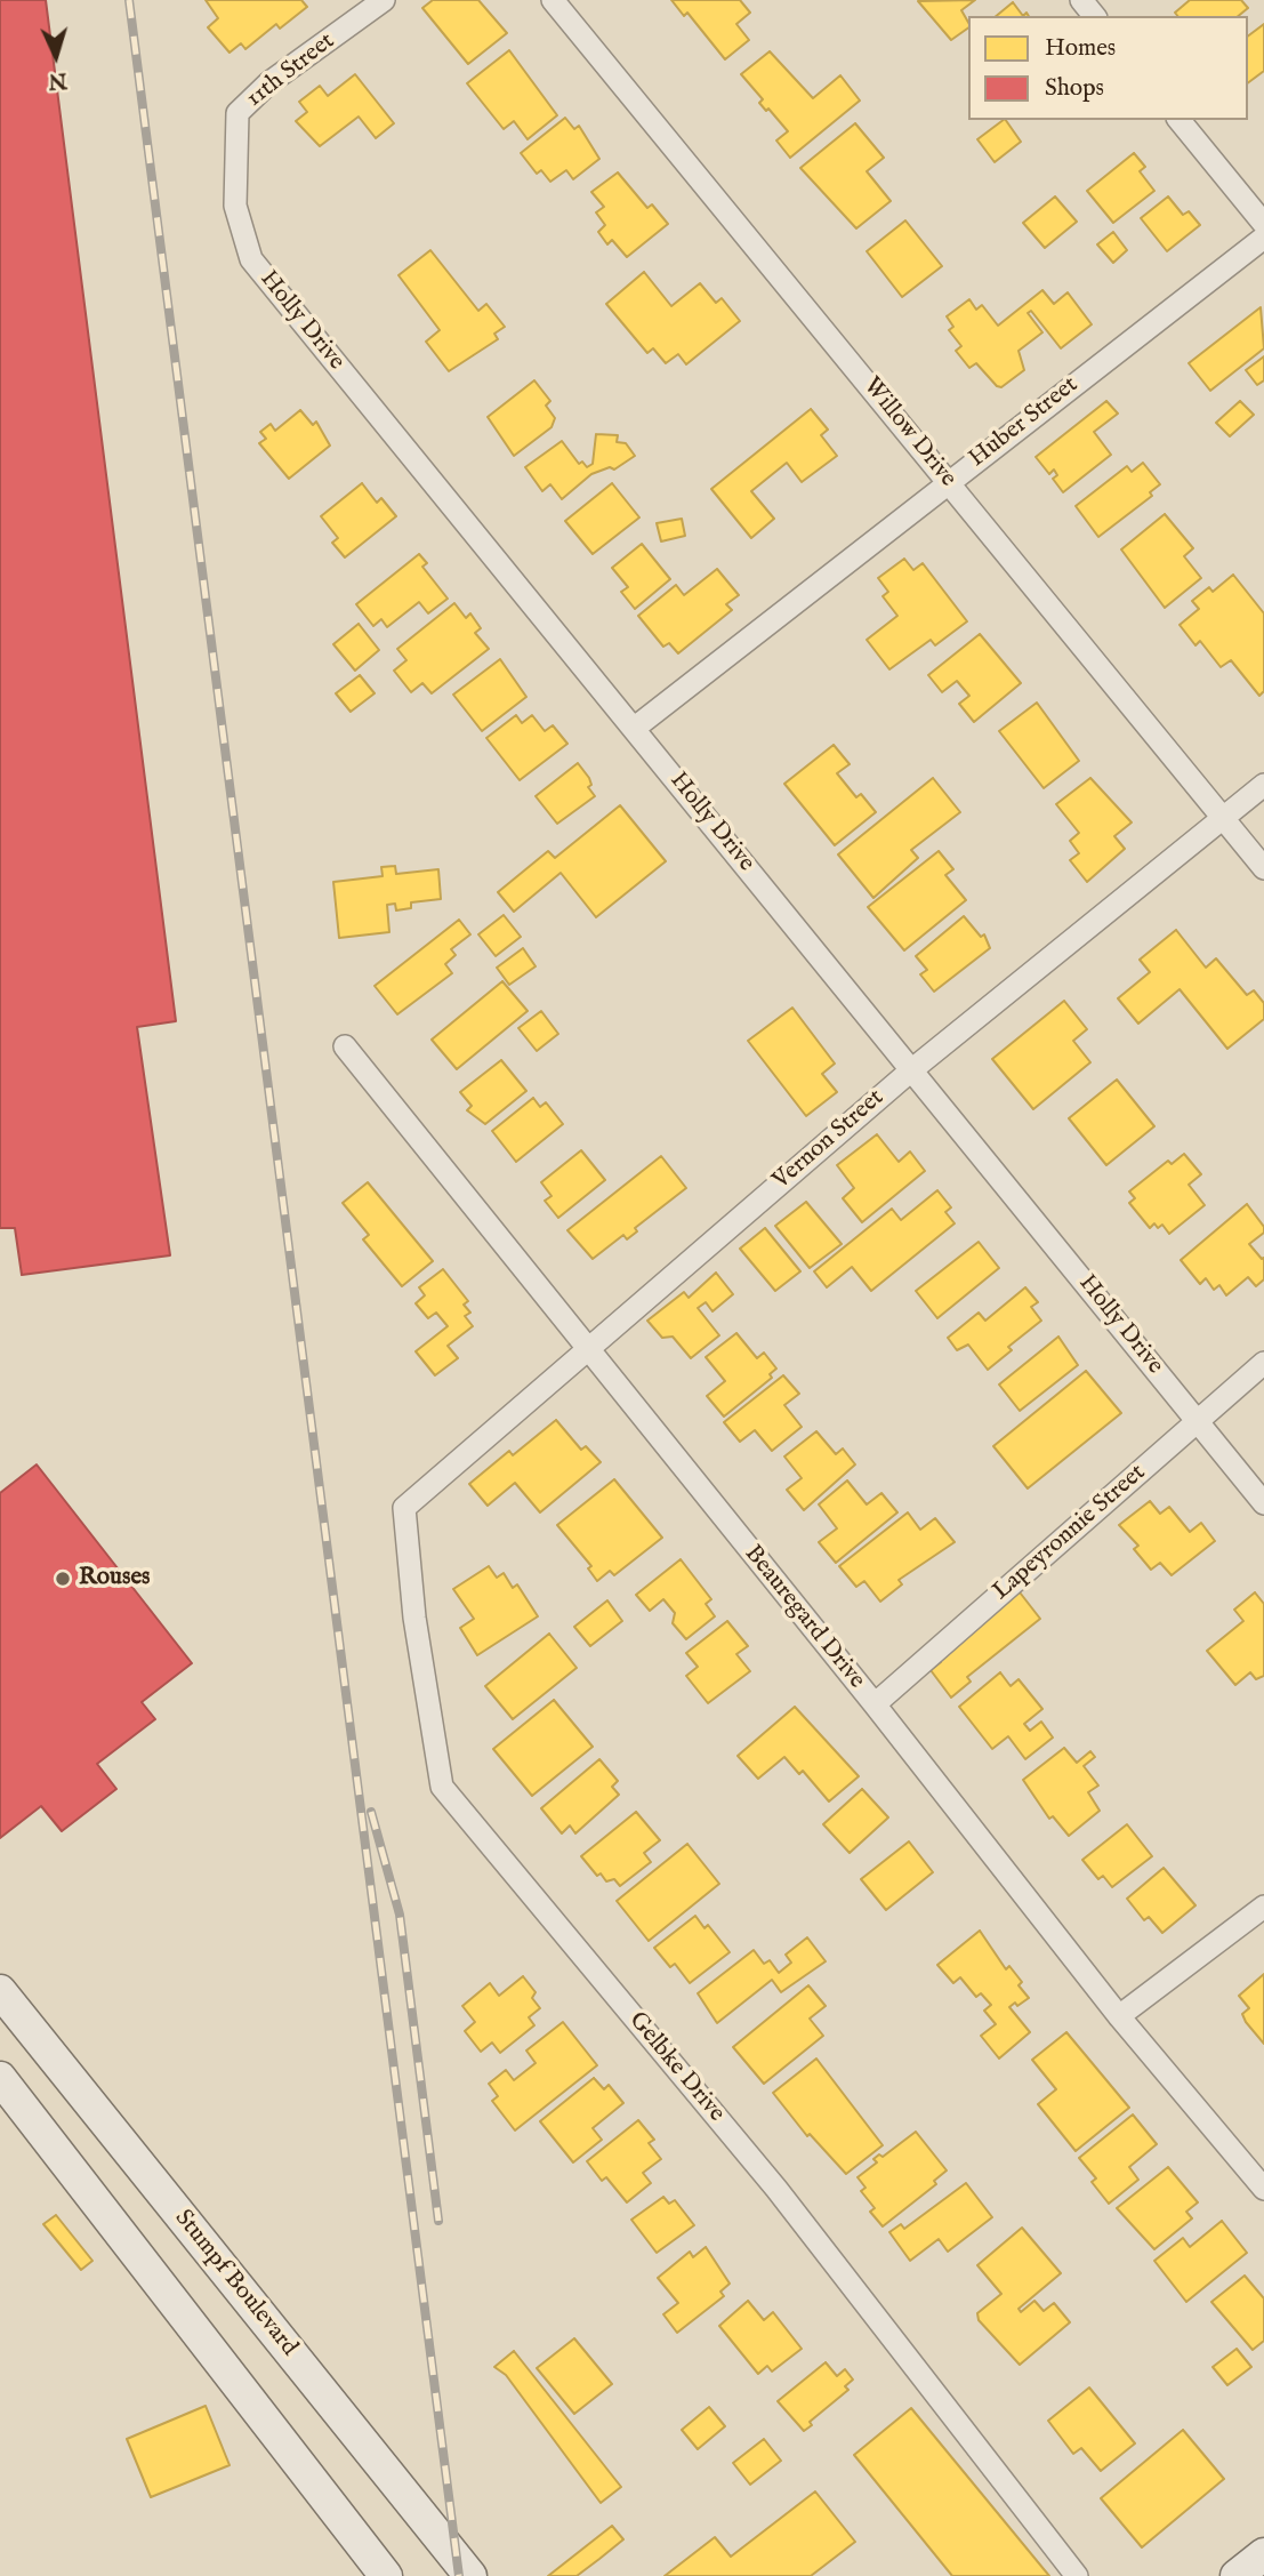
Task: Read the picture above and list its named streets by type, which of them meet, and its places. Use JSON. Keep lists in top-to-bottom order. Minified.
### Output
{"streets":{"main road":["Stumpf Boulevard"],"street":["11th Street","Holly Drive","Huber Street","Willow Drive","Vernon Street","Lapeyronnie Street","Beauregard Drive","Gelbke Drive"]},"crossings":[["11th Street","Holly Drive"],["Holly Drive","Huber Street"],["Holly Drive","Vernon Street"],["Holly Drive","Lapeyronnie Street"],["Huber Street","Willow Drive"],["Willow Drive","Vernon Street"],["Vernon Street","Beauregard Drive"],["Vernon Street","Gelbke Drive"],["Lapeyronnie Street","Beauregard Drive"]],"places":["Rouses"],"legend":["Homes","Shops"],"north":"bottom"}
